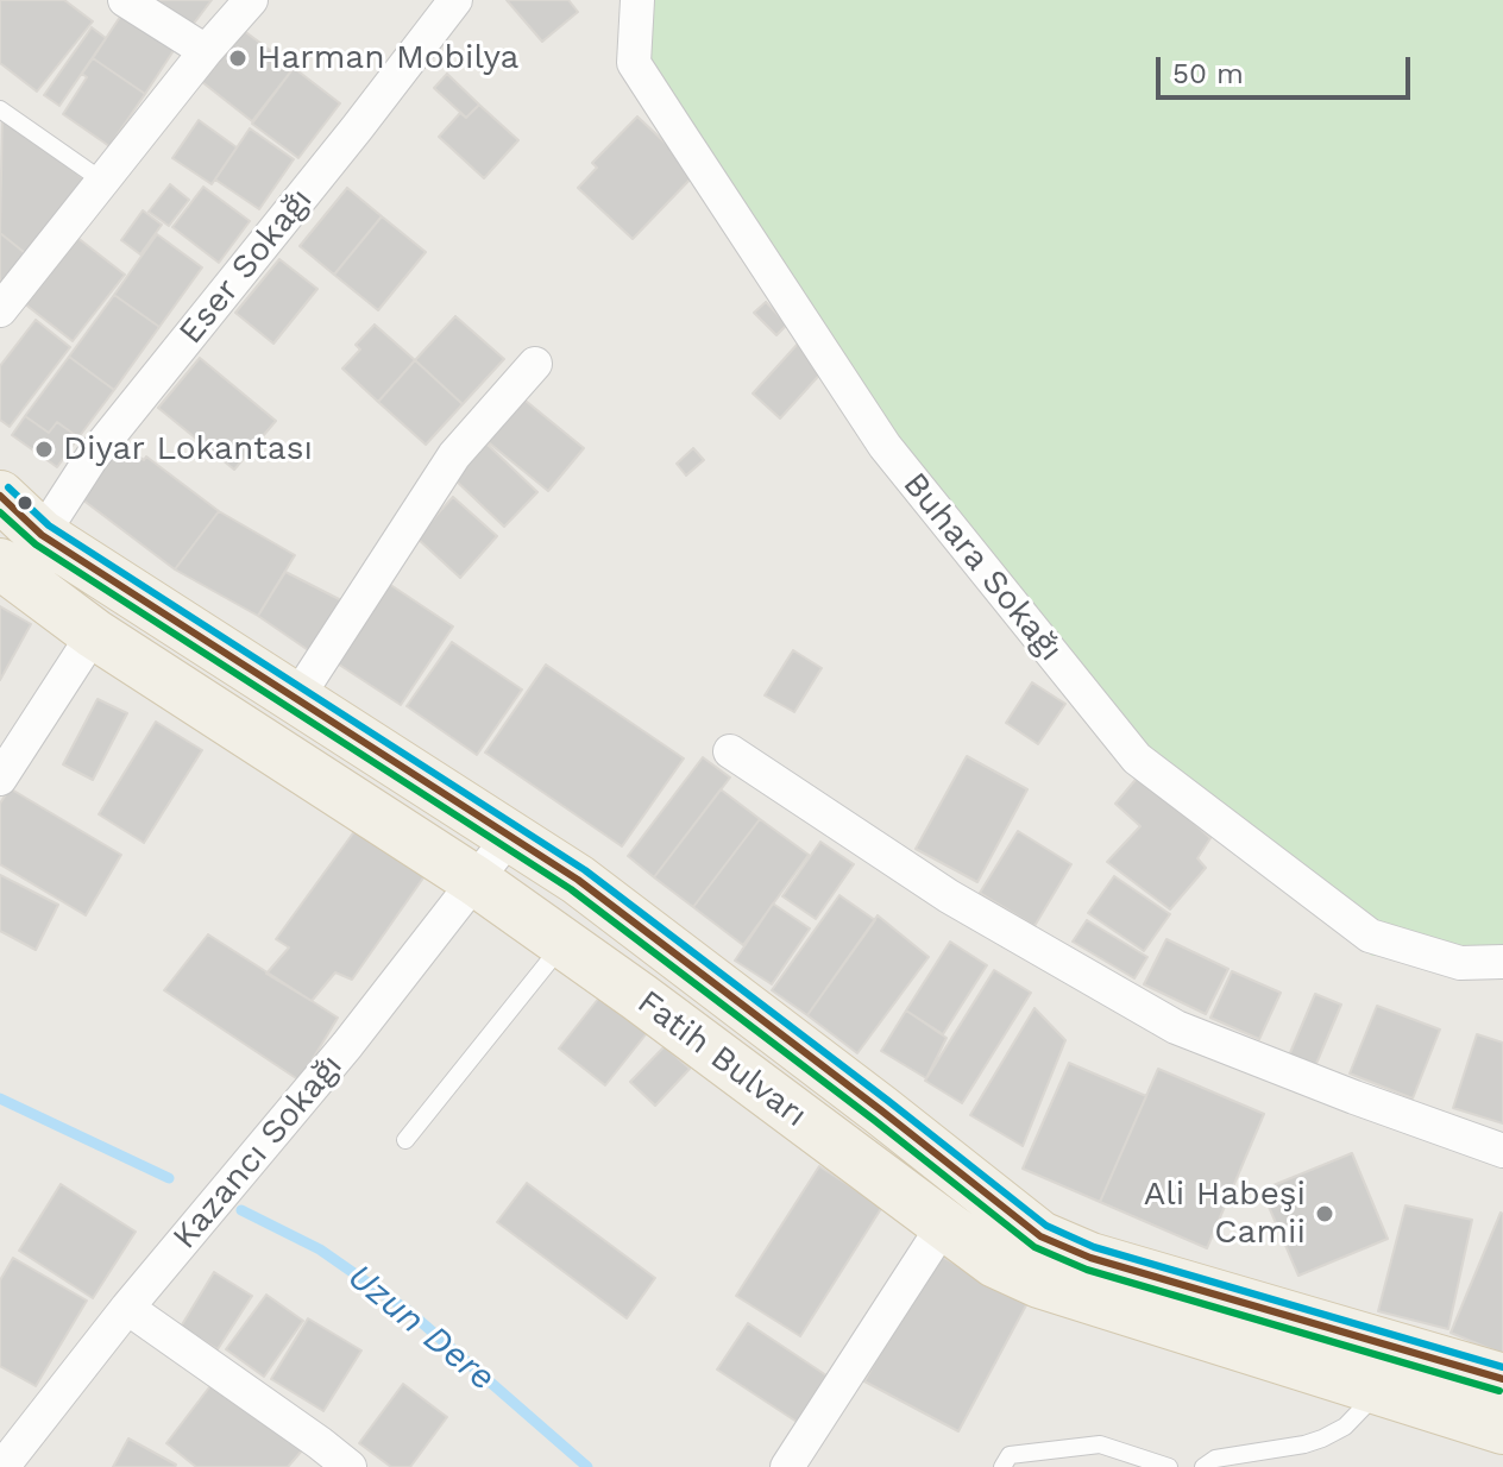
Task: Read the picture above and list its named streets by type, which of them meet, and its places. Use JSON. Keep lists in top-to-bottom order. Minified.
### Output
{"streets":{"main road":["Fatih Bulvarı"],"street":["Eser Sokağı","Buhara Sokağı","Kazancı Sokağı"]},"crossings":[["Eser Sokağı","Fatih Bulvarı"],["Fatih Bulvarı","Kazancı Sokağı"]],"water":["Uzun Dere"],"places":["Harman Mobilya","Diyar Lokantası","Ali Habeşi Camii"],"scale_bar":"50 m"}
